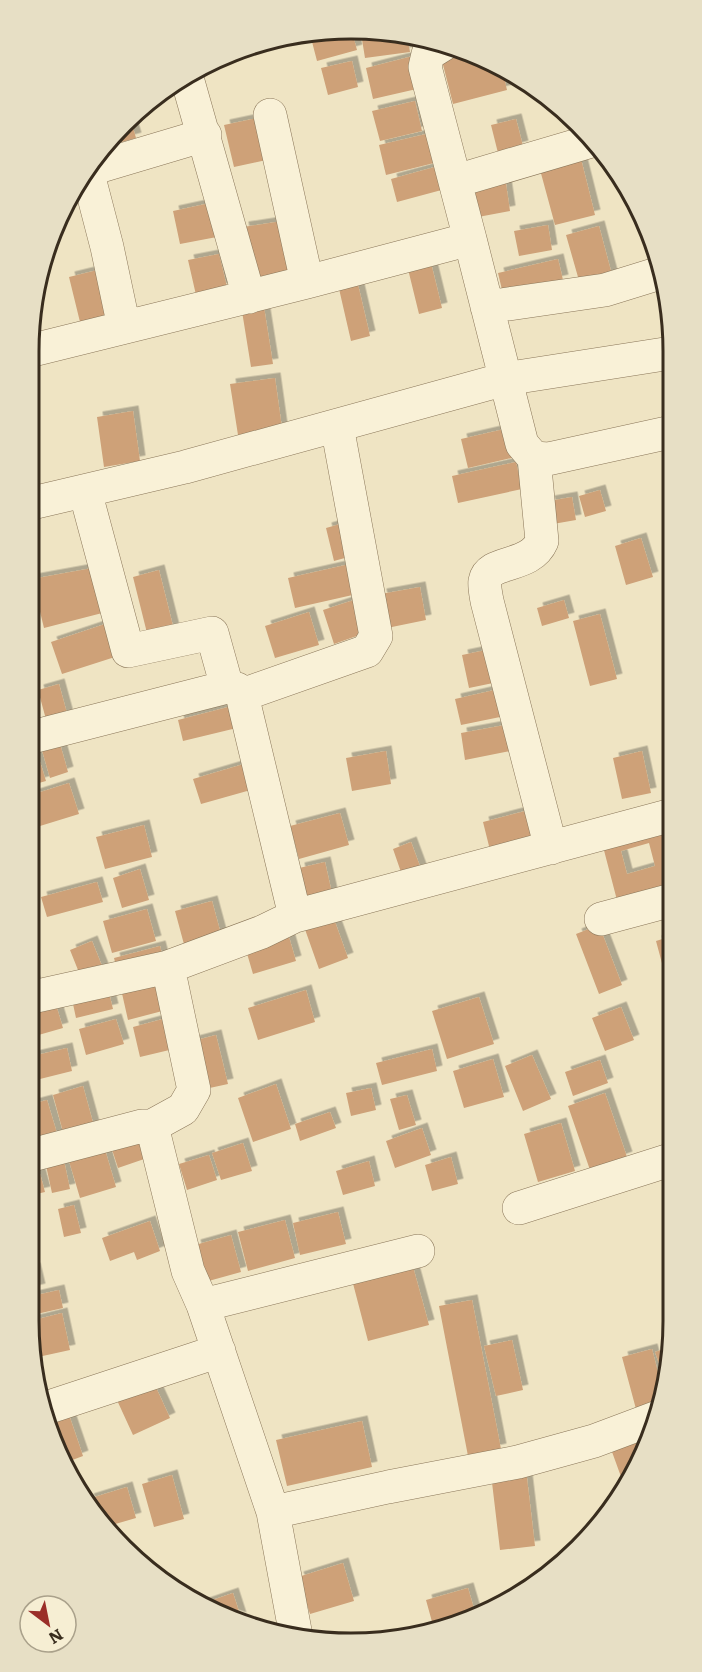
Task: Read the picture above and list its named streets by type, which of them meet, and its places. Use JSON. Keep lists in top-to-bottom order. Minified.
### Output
{"north":"bottom right"}
